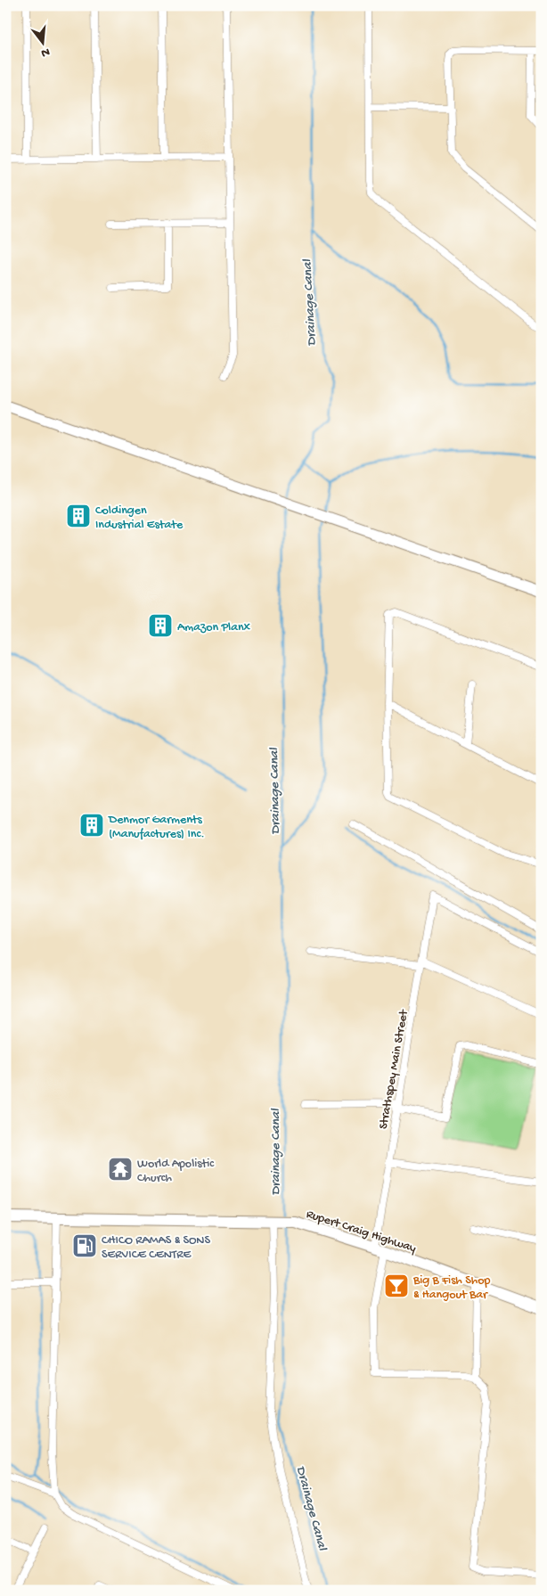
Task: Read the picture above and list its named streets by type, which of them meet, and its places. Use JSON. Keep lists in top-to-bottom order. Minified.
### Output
{"streets":{"main road":["Rupert Craig Highway"],"street":["Strathspey Main Street"]},"crossings":[["Strathspey Main Street","Rupert Craig Highway"]],"water":["Drainage Canal"],"places":{"building":["Coldingen Industrial Estate","Amazon Planx","Denmor Garments (Manufactures) Inc."],"temple":["World Apolistic Church"],"fuel station":["CHICO RAMAS & SONS SERVICE CENTRE"],"bar":["Big B Fish Shop & Hangout Bar"]},"north":"bottom"}
